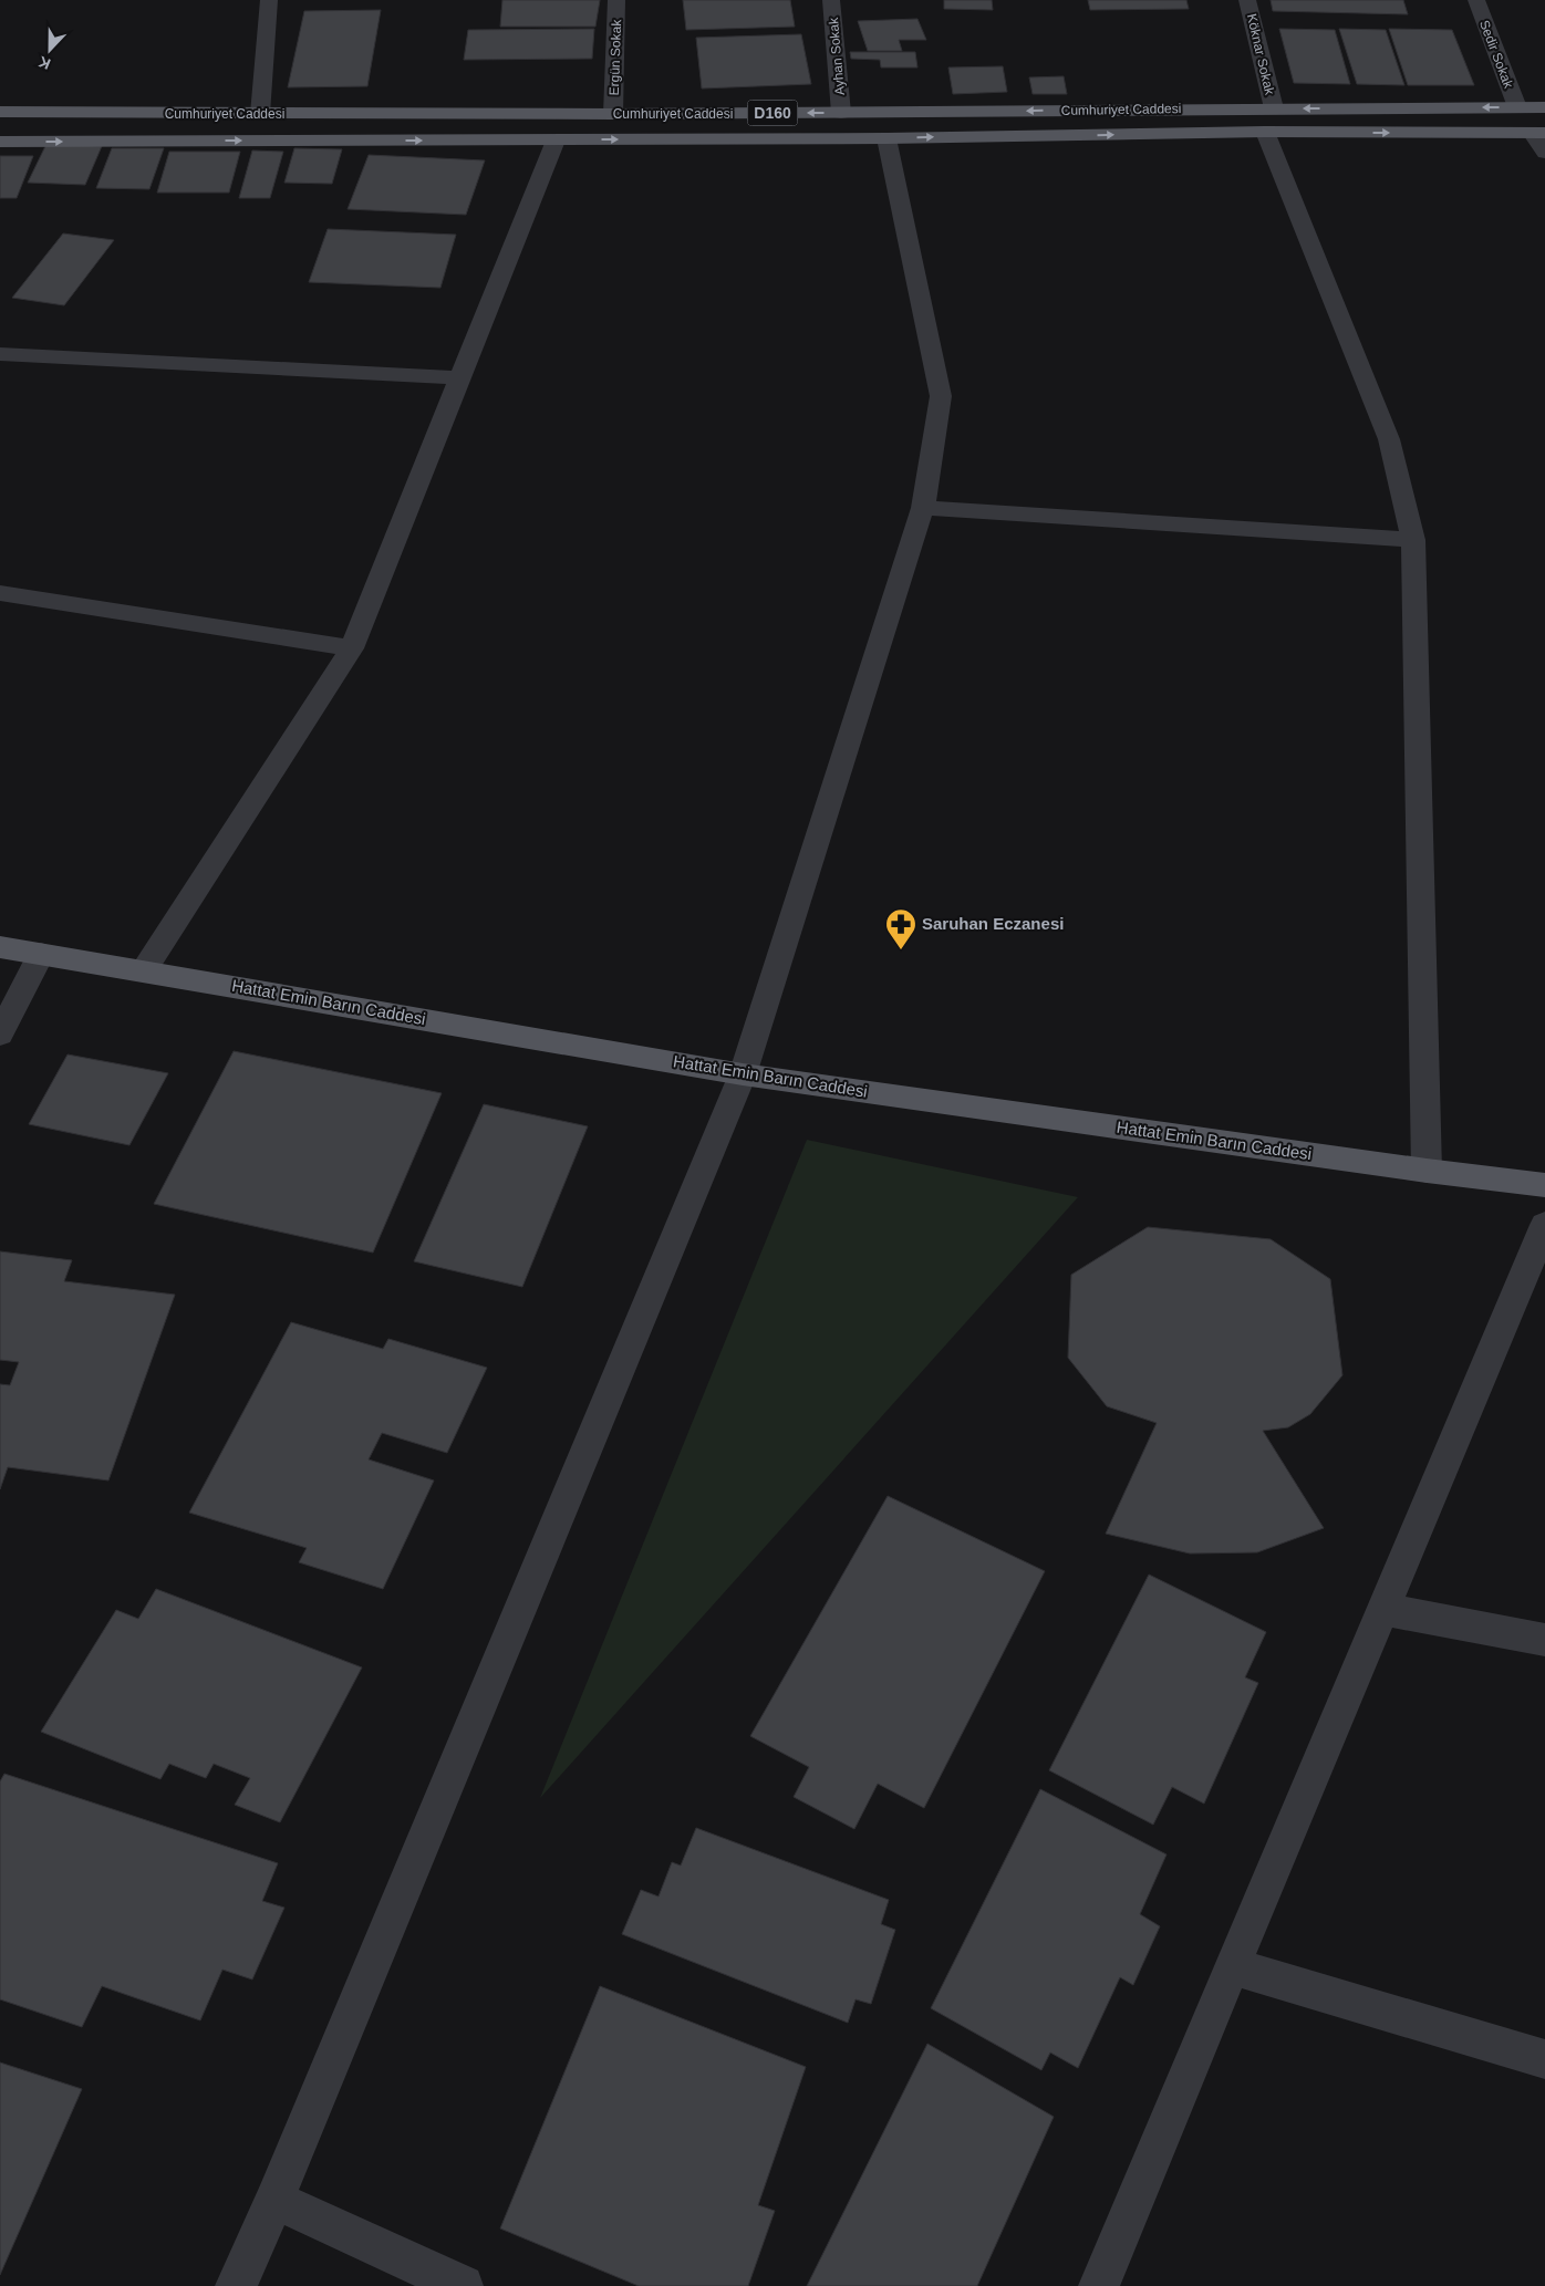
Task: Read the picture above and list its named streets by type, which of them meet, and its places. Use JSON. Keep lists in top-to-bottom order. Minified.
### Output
{"streets":{"main road":["Cumhuriyet Caddesi","D160","Hattat Emin Barın Caddesi"],"street":["Köknar Sokak","Sedir Sokak","Ayhan Sokak","Ergün Sokak"]},"crossings":[["Köknar Sokak","Cumhuriyet Caddesi"],["Sedir Sokak","Cumhuriyet Caddesi"],["Ayhan Sokak","Cumhuriyet Caddesi"],["Ergün Sokak","Cumhuriyet Caddesi"]],"places":{"pharmacy":["Saruhan Eczanesi"]},"north":"bottom"}
